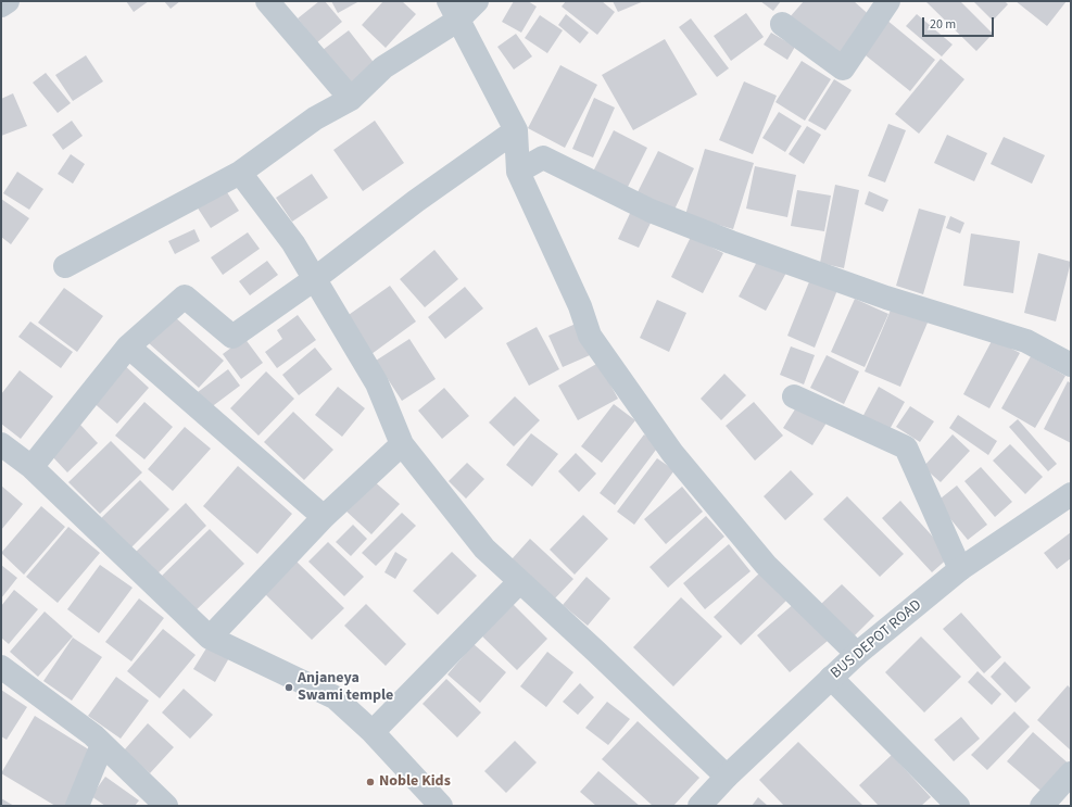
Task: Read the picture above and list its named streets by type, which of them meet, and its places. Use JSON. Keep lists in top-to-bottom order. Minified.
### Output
{"streets":{"street":["BUS DEPOT ROAD"]},"places":["Anjaneya Swami temple","Noble Kids"],"scale_bar":"20 m"}
